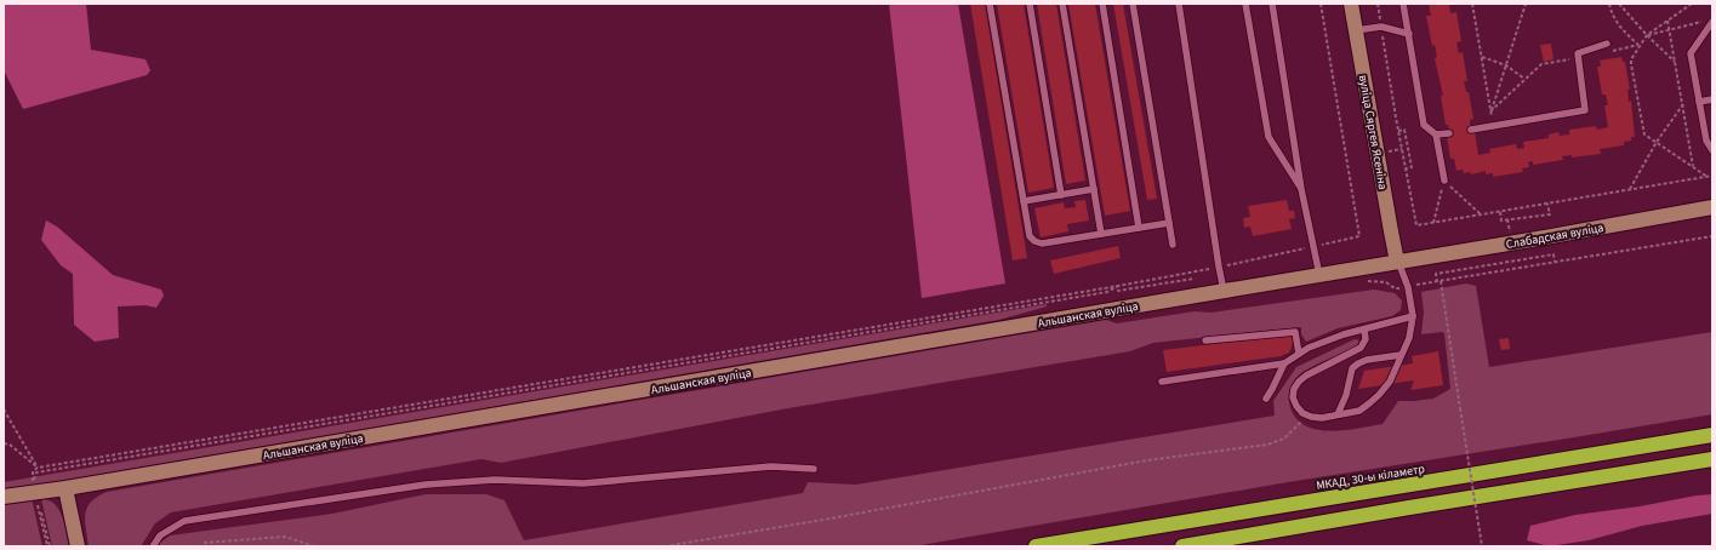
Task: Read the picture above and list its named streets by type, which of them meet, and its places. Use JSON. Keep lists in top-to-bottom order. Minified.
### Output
{"streets":{"highway":["МКАД, 30-ы кіламетр"],"main road":["вуліца Сяргея Ясеніна","Слабадская вуліца","Альшанская вуліца"]},"crossings":[["вуліца Сяргея Ясеніна","Слабадская вуліца"],["вуліца Сяргея Ясеніна","Альшанская вуліца"],["Слабадская вуліца","Альшанская вуліца"]]}
